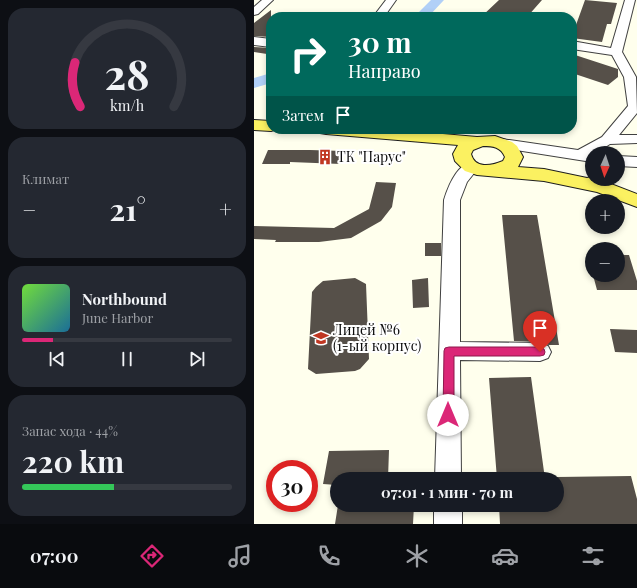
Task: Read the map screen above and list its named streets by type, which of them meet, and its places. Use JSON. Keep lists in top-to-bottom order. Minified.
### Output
{"places":{"building":["ТК \"Парус\""],"school or university":["Лицей №6 (1-ый корпус)"]},"north":"bottom","page":{"turn":["30 m","Направо"],"then":"Затем","tile":["Климат",["Запас хода · 44%","220 km"]],"map_buttons":["+","−"],"heat":["−","21°","+"],"song":["Northbound","June Harbor"],"limit":"30","trip":"07:01 · 1 мин · 70 m","tabs":"07:00","gauge":["28","km/h"]}}
